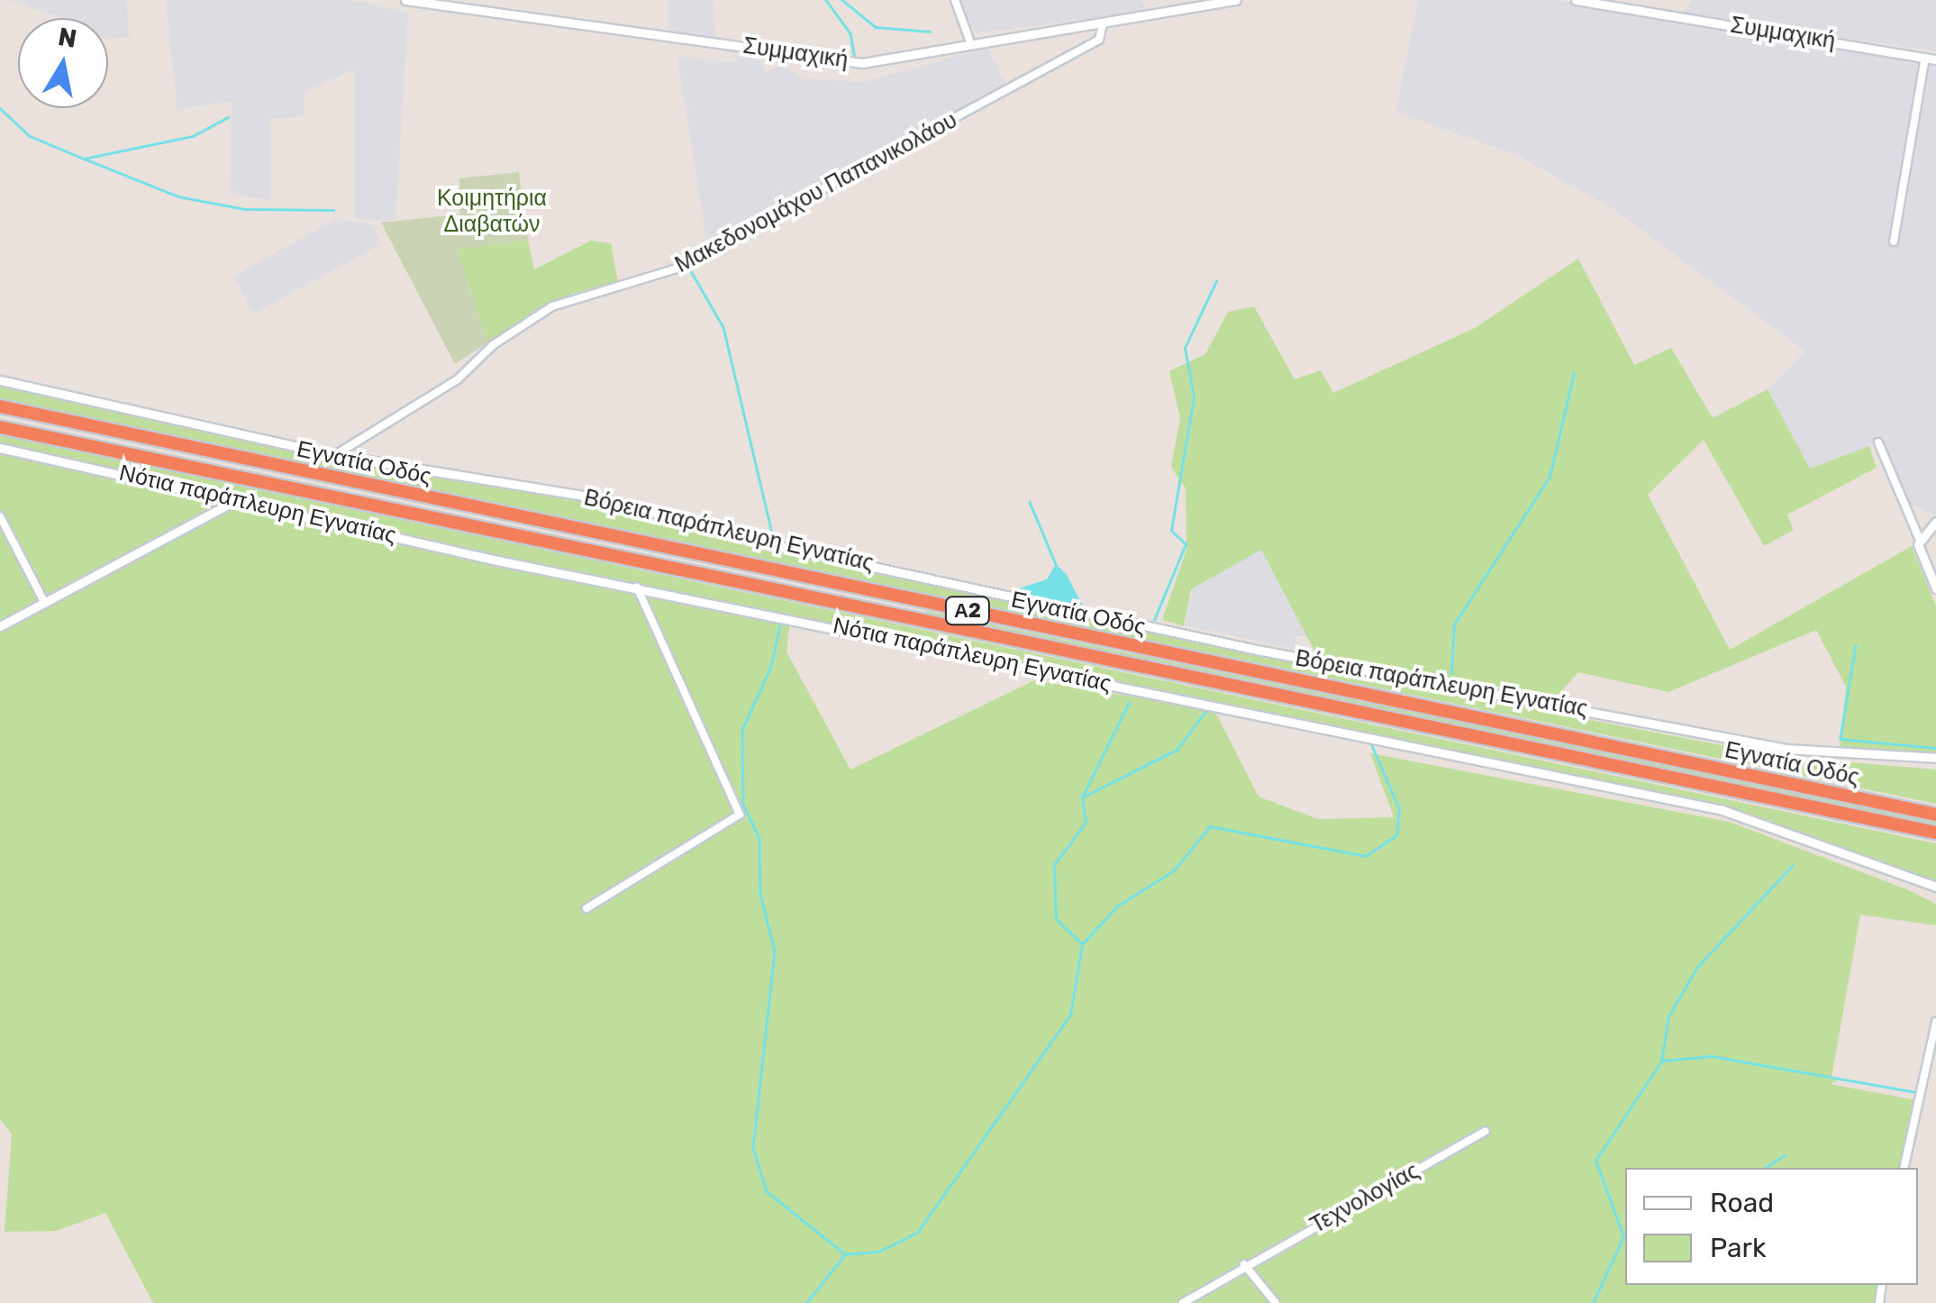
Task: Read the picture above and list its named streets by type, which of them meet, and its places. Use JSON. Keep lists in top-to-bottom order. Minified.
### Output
{"streets":{"highway":["Εγνατία Οδός","Α2"],"street":["Συμμαχική","Μακεδονομάχου Παπανικολάου","Νότια παράπλευρη Εγνατίας","Βόρεια παράπλευρη Εγνατίας","Τεχνολογίας"]},"crossings":[["Συμμαχική","Μακεδονομάχου Παπανικολάου"],["Μακεδονομάχου Παπανικολάου","Βόρεια παράπλευρη Εγνατίας"]],"parks":["Κοιμητήρια Διαβατών"],"legend":["Road","Park"],"north":"top"}
